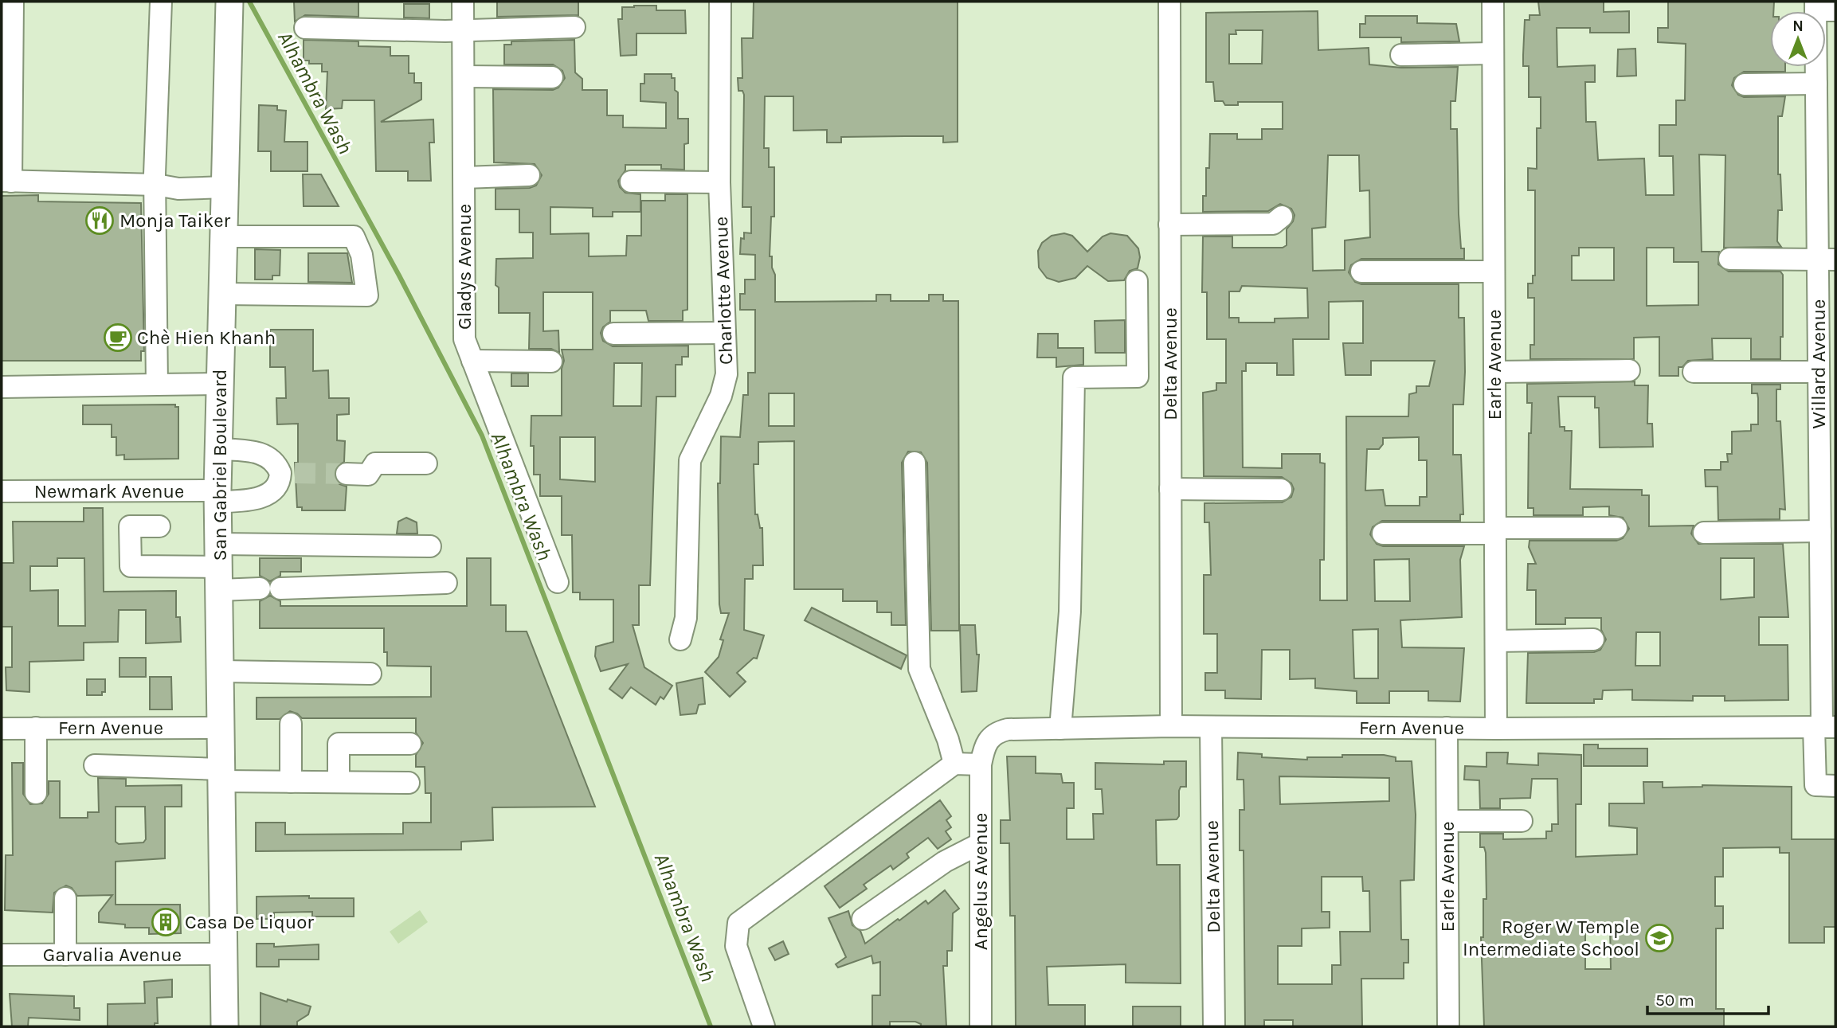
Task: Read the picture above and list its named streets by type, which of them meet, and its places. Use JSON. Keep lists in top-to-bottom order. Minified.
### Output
{"streets":{"main road":["San Gabriel Boulevard"],"street":["Gladys Avenue","Charlotte Avenue","Delta Avenue","Willard Avenue","Earle Avenue","Newmark Avenue","Fern Avenue","Angelus Avenue","Garvalia Avenue"]},"crossings":[["Delta Avenue","Fern Avenue"],["Willard Avenue","Fern Avenue"],["Earle Avenue","Fern Avenue"],["San Gabriel Boulevard","Newmark Avenue"],["San Gabriel Boulevard","Fern Avenue"],["San Gabriel Boulevard","Garvalia Avenue"],["Fern Avenue","Angelus Avenue"]],"water":["Alhambra Wash"],"places":{"restaurant":["Monja Taiker"],"cafe":["Chè Hien Khanh"],"building":["Casa De Liquor"],"school or university":["Roger W Temple Intermediate School"]},"scale_bar":"50 m","north":"top"}
